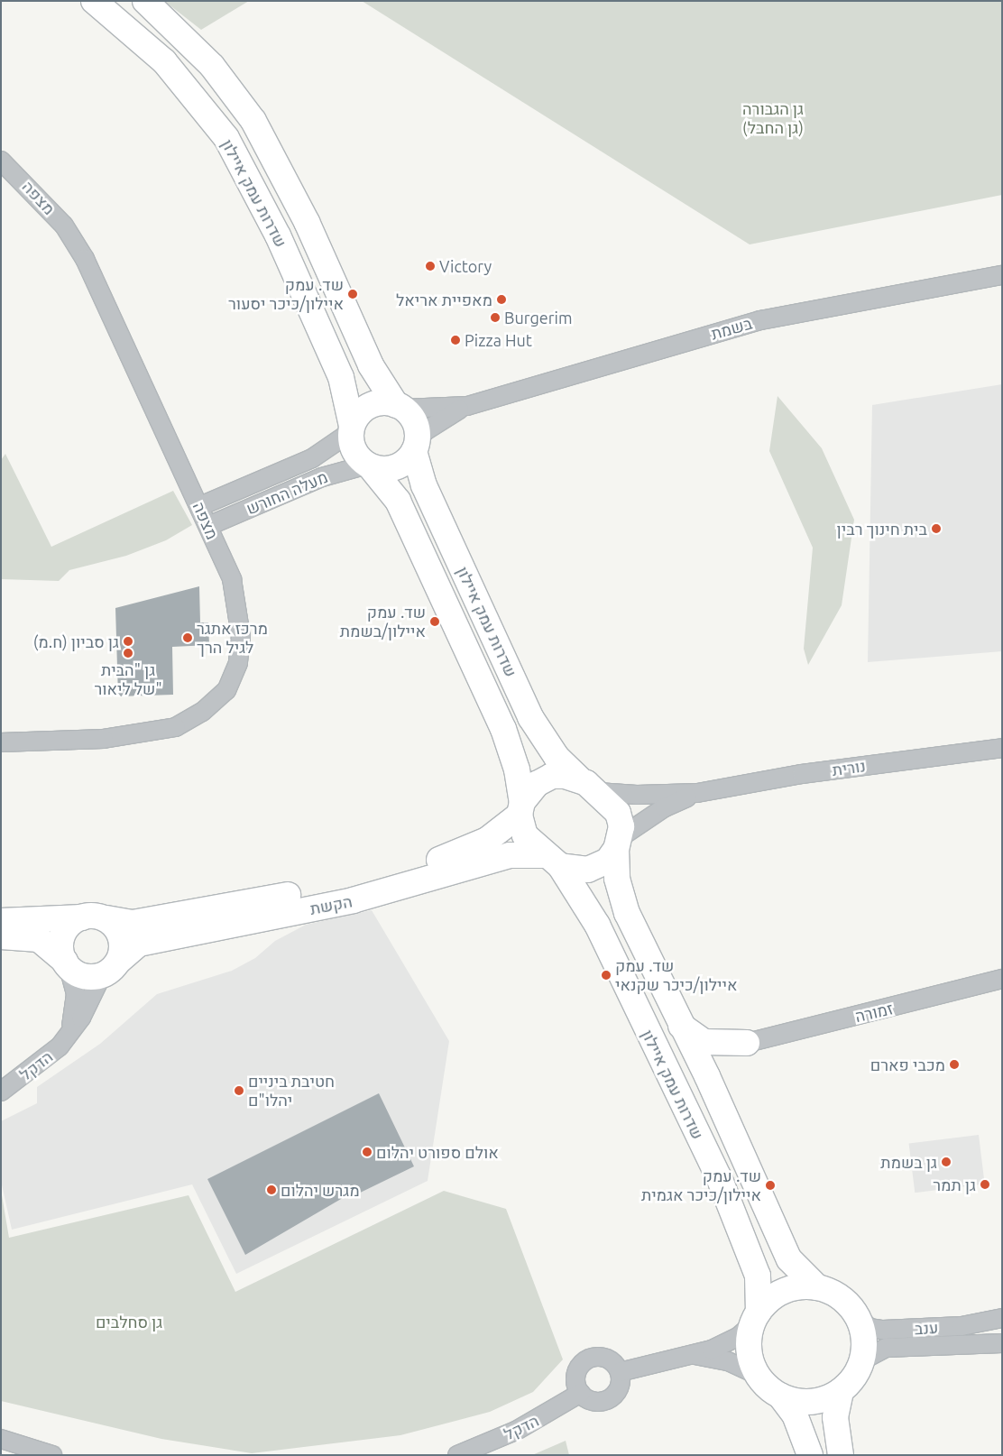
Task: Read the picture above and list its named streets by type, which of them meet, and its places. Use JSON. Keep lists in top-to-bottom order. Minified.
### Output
{"streets":{"main road":["שדרות עמק איילון","הקשת"],"street":["מצפה","בשמת","מעלה החורש","נורית","זמורה","הדקל","ענב"]},"crossings":[["שדרות עמק איילון","בשמת"],["שדרות עמק איילון","מעלה החורש"],["שדרות עמק איילון","נורית"],["שדרות עמק איילון","הקשת"],["שדרות עמק איילון","ענב"],["מצפה","מעלה החורש"],["בשמת","מעלה החורש"],["נורית","הקשת"],["הקשת","הדקל"]],"parks":["גן הגבורה (גן החבל)","גן סחלבים"],"places":["Victory","שד. עמק איילון/כיכר יסעור","מאפיית אריאל","Burgerim","Pizza Hut","בית חינוך רבין","שד. עמק איילון/בשמת","מרכז אתגר לגיל הרך","גן סביון (ח.מ)","גן \"הבית של ליאור\"","שד. עמק איילון/כיכר שקנאי","מכבי פארם","חטיבת ביניים יהלו\"ם","אולם ספורט יהלום","גן בשמת","גן תמר","שד. עמק איילון/כיכר אגמית","מגרש יהלום"]}
